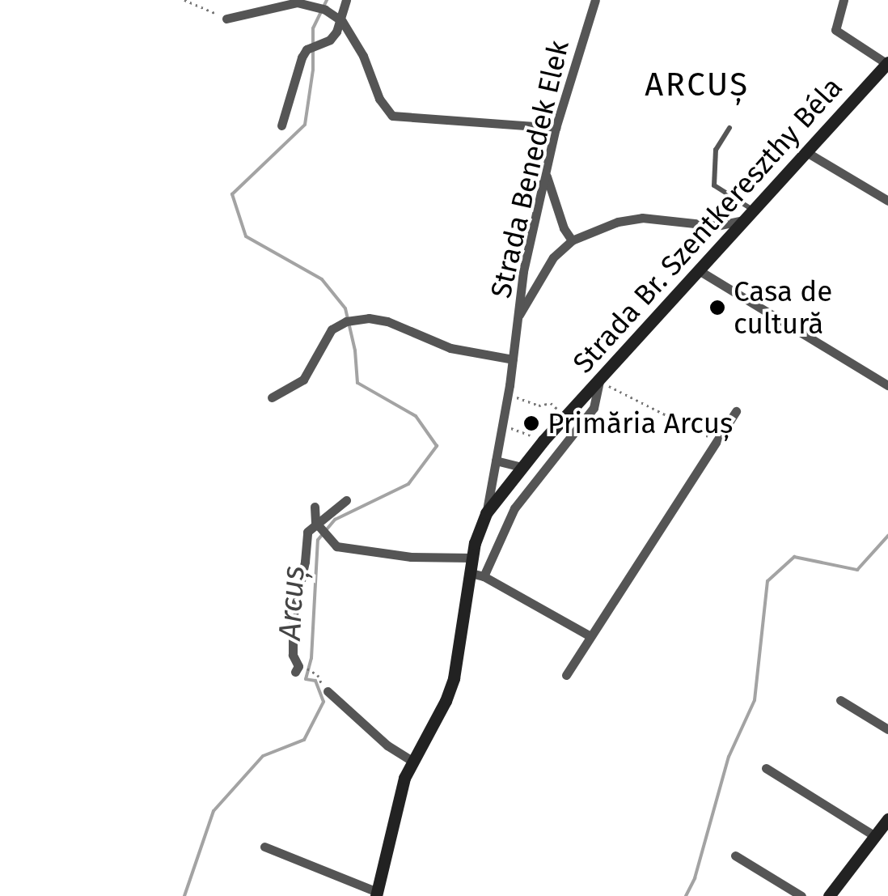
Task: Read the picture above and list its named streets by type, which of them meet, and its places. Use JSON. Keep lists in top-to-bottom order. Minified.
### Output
{"streets":{"street":["Strada Benedek Elek","Strada Br. Szentkereszthy Béla"]},"crossings":[["Strada Benedek Elek","Strada Br. Szentkereszthy Béla"]],"districts":["ARCUȘ"],"water":["Arcuș"],"places":["Casa de cultură","Primăria Arcuș"]}
